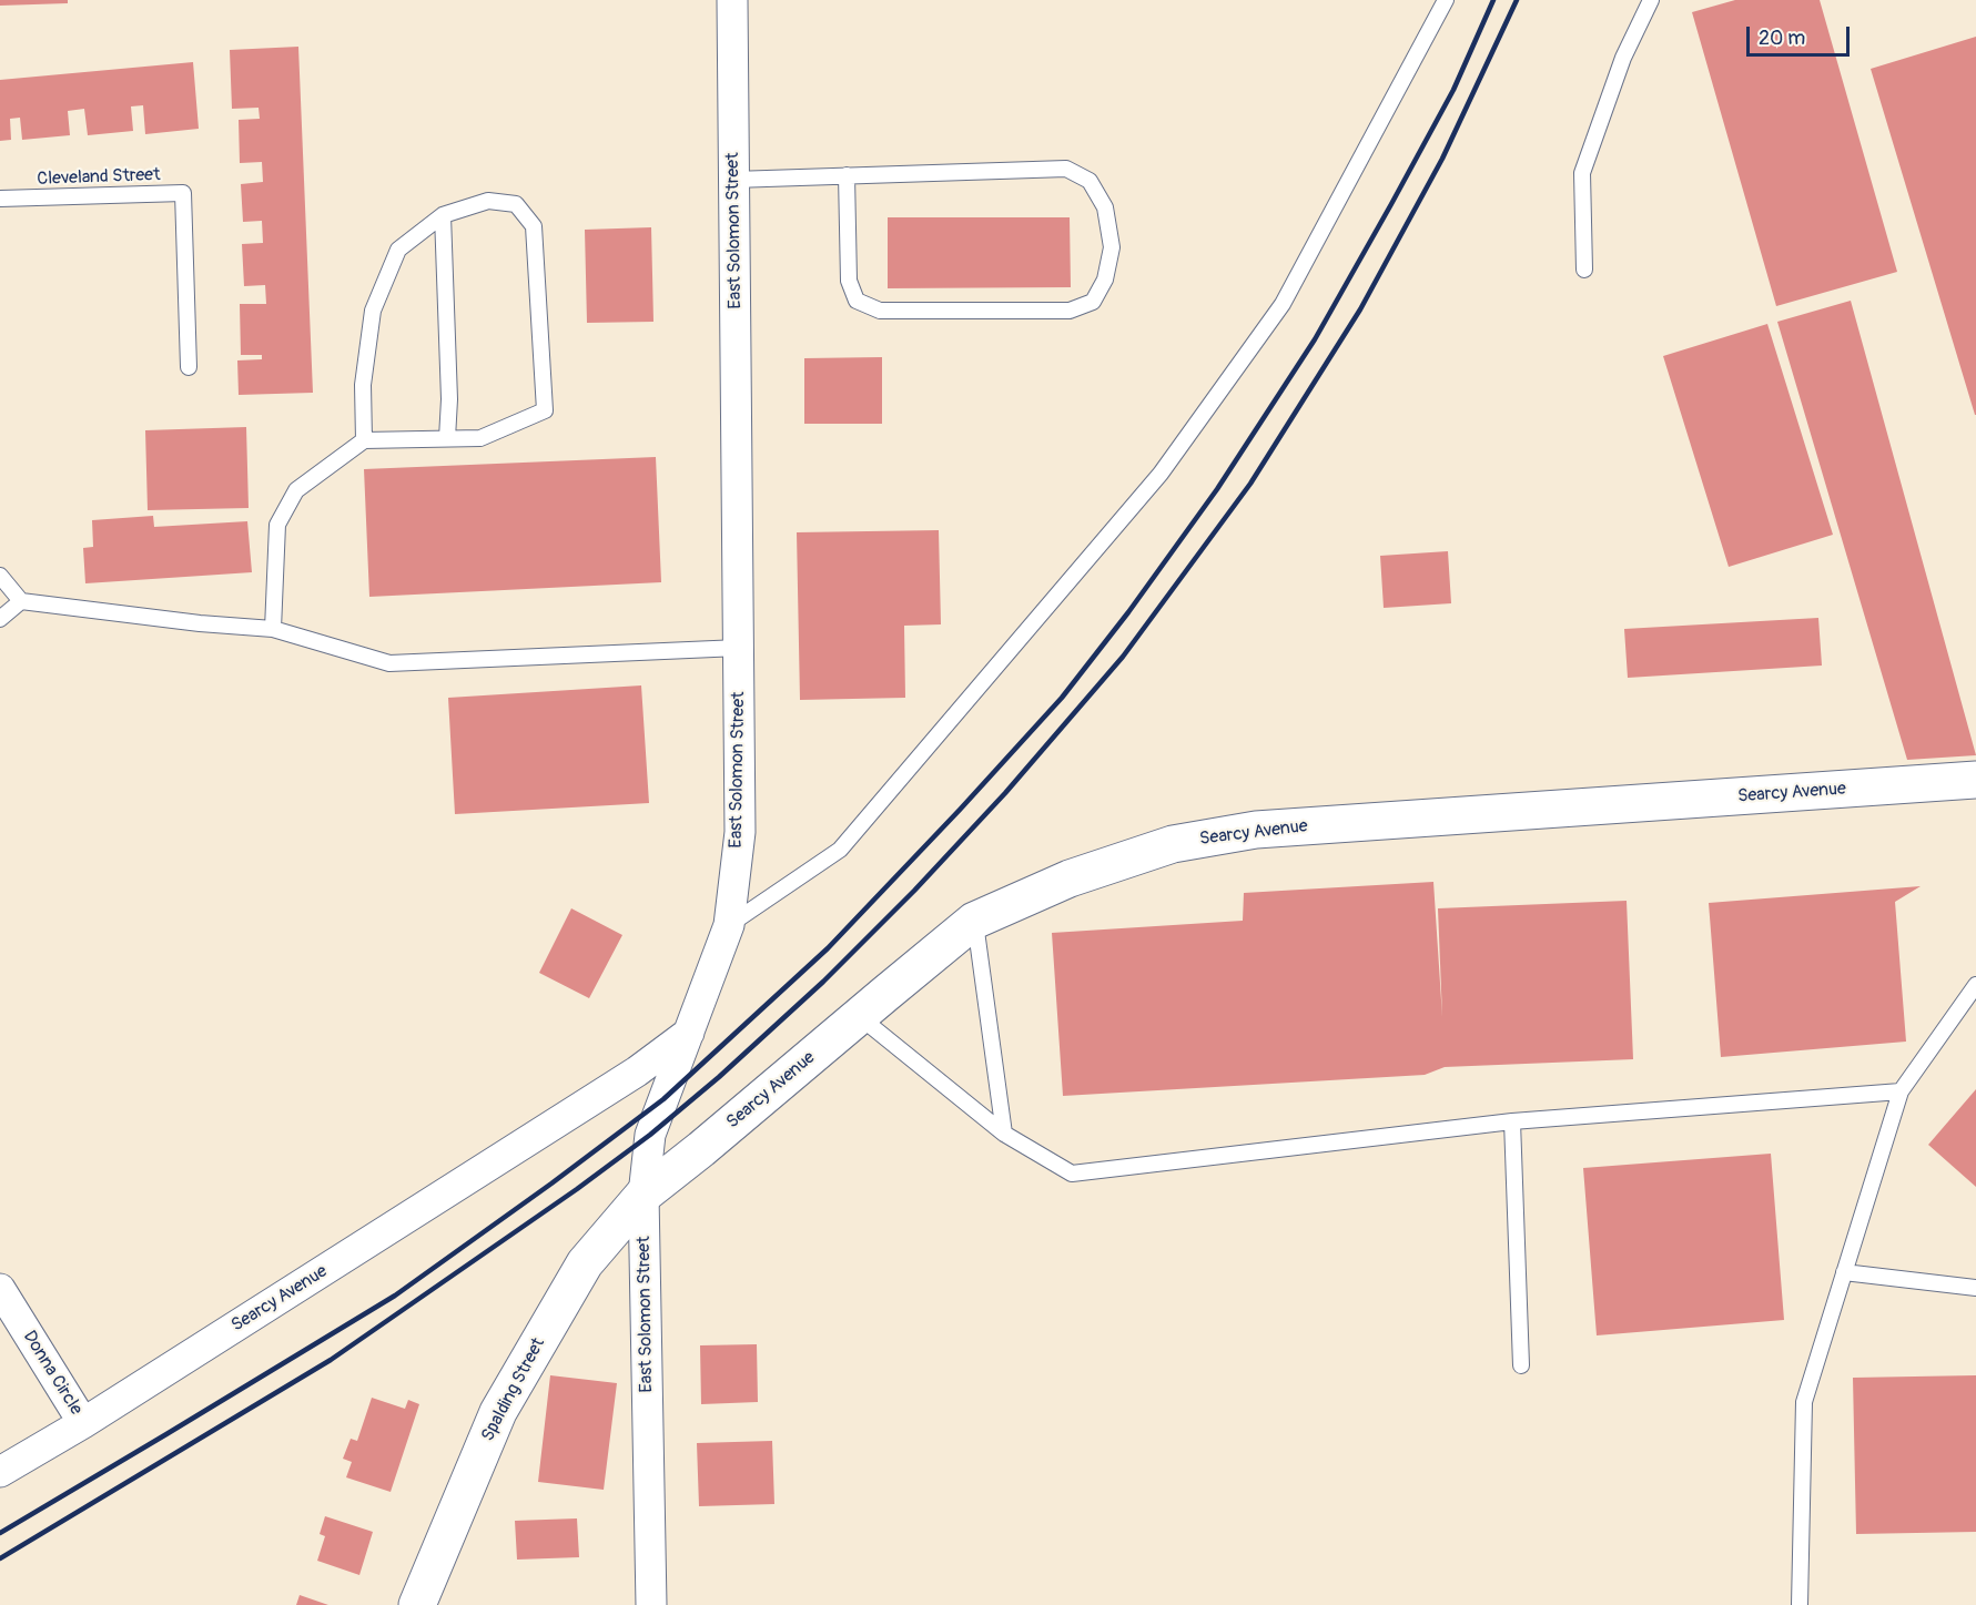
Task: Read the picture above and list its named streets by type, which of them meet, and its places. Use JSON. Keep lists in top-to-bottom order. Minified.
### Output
{"streets":{"street":["East Solomon Street","Searcy Avenue","Donna Circle","Spalding Street"],"lane":["Cleveland Street"]},"crossings":[["East Solomon Street","Searcy Avenue"],["East Solomon Street","Spalding Street"],["Searcy Avenue","Donna Circle"],["Searcy Avenue","Spalding Street"]],"scale_bar":"20 m"}
